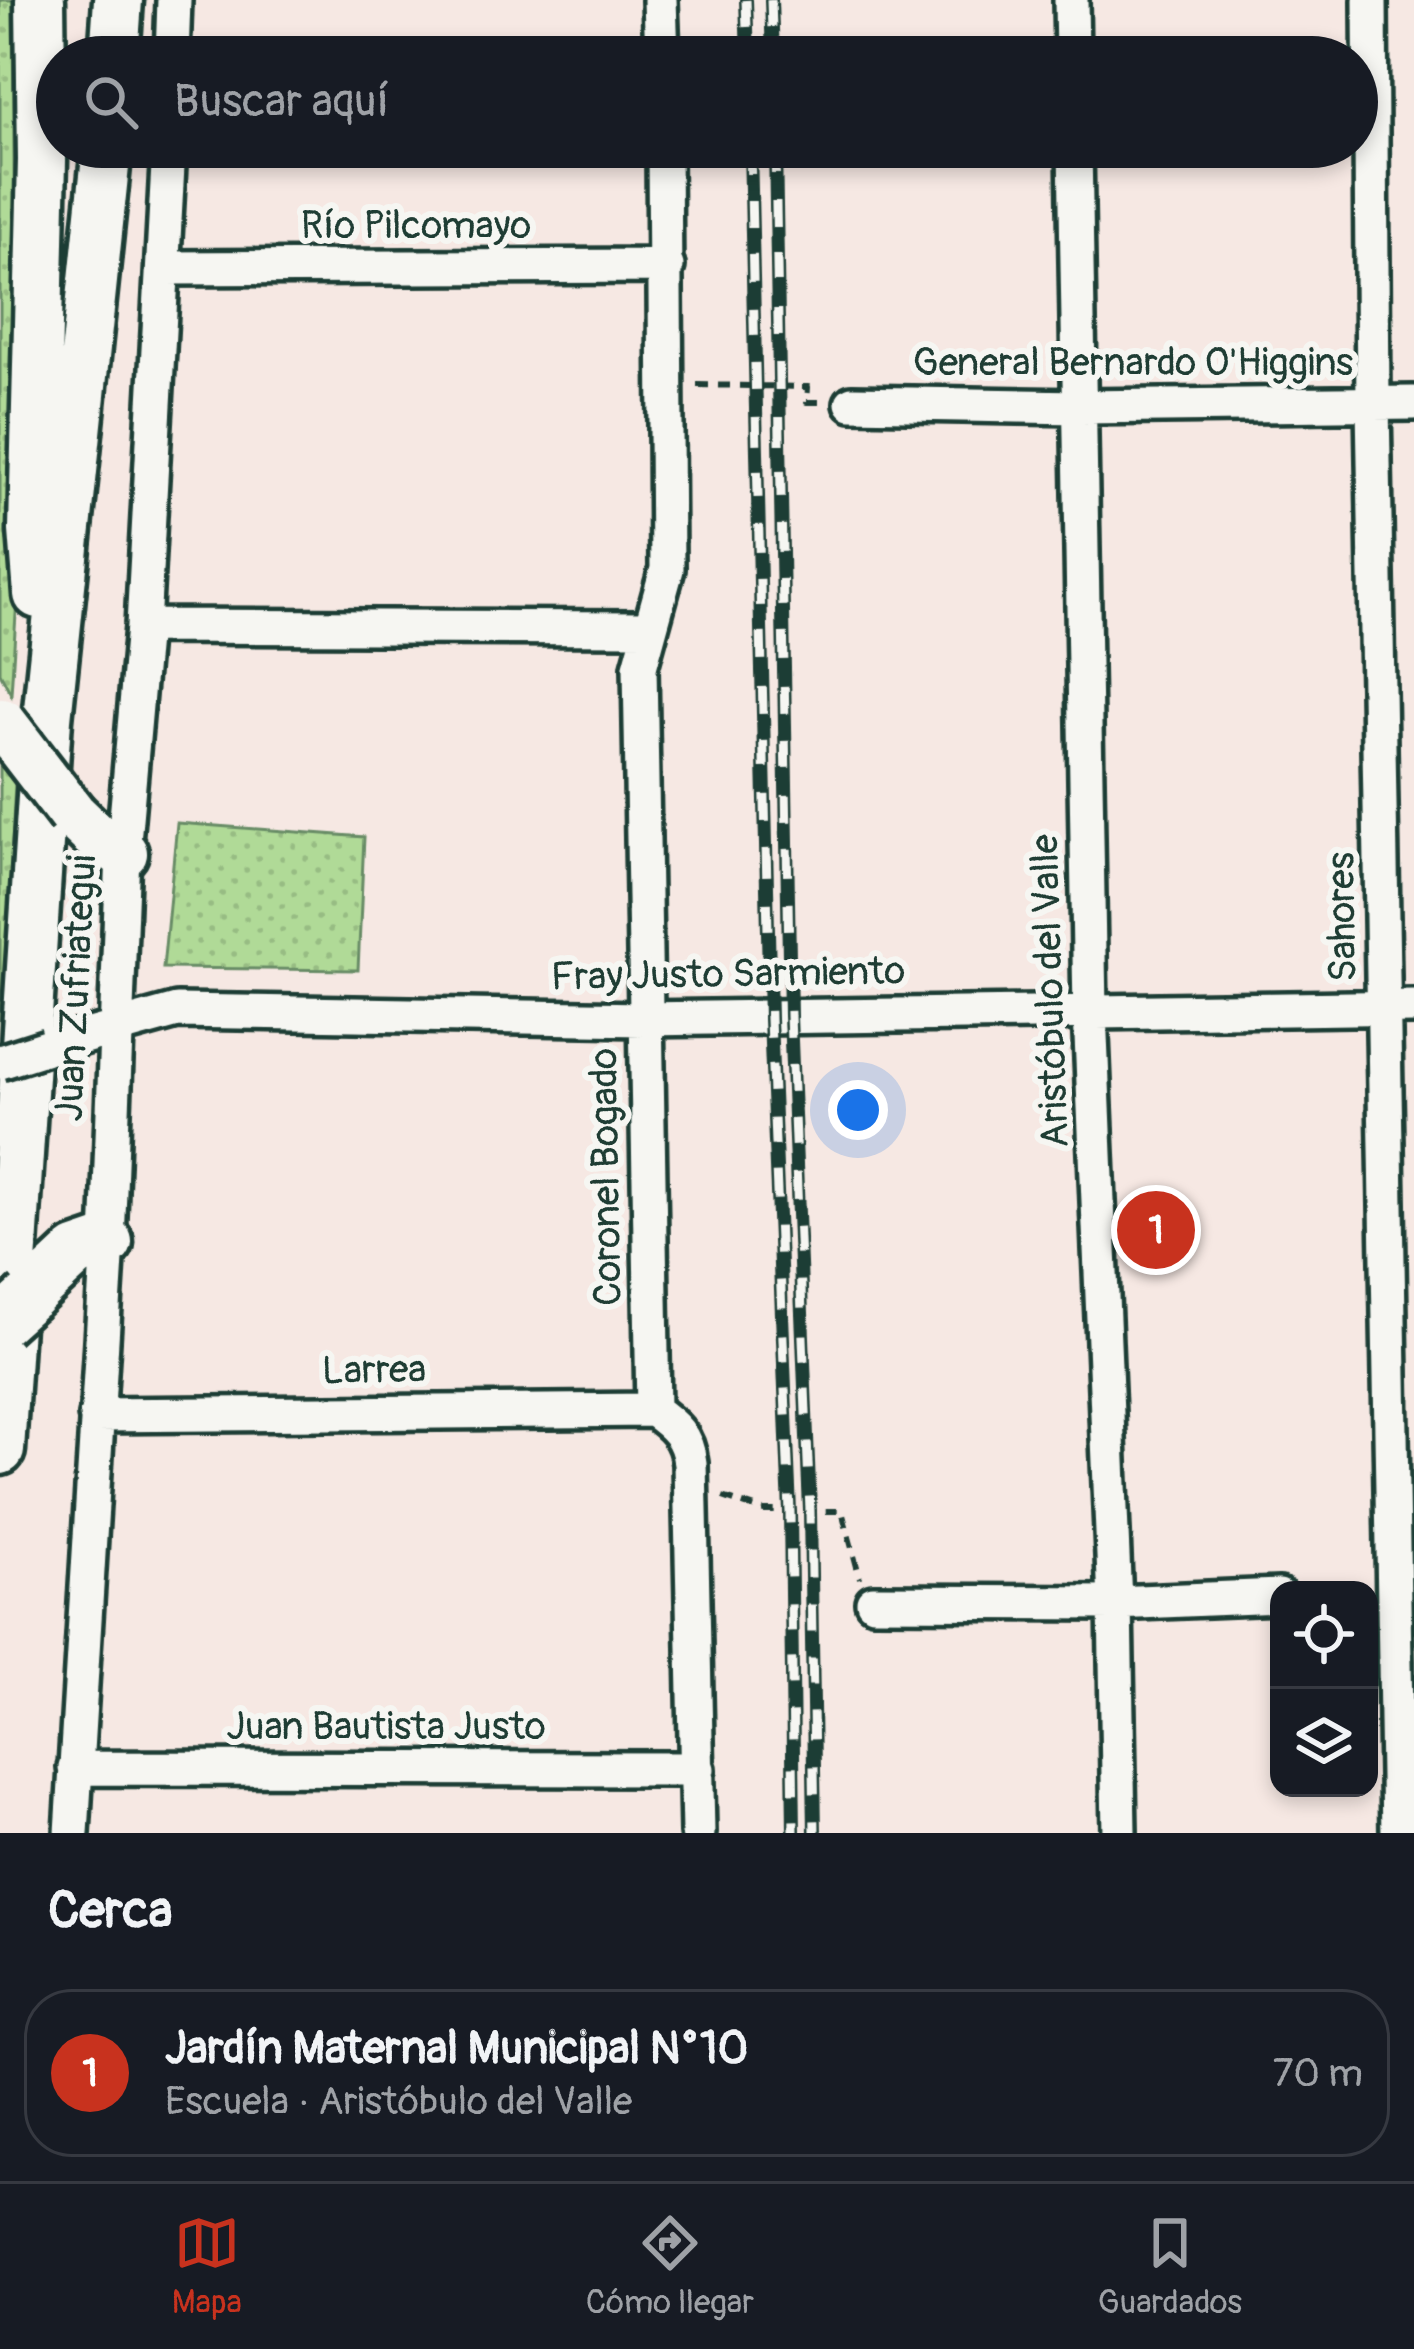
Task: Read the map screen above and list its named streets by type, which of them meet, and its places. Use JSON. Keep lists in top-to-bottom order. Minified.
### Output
{"streets":{"street":["Río Pilcomayo","General Bernardo O'Higgins","Sahores","Fray Justo Sarmiento","Juan Zufriategui","Aristóbulo del Valle","Coronel Bogado","Larrea","Juan Bautista Justo"]},"crossings":[["Río Pilcomayo","Juan Zufriategui"],["Río Pilcomayo","Coronel Bogado"],["General Bernardo O'Higgins","Sahores"],["General Bernardo O'Higgins","Aristóbulo del Valle"],["Sahores","Fray Justo Sarmiento"],["Fray Justo Sarmiento","Juan Zufriategui"],["Fray Justo Sarmiento","Aristóbulo del Valle"],["Fray Justo Sarmiento","Coronel Bogado"],["Juan Zufriategui","Larrea"],["Juan Zufriategui","Juan Bautista Justo"],["Coronel Bogado","Larrea"]],"page":{"search":"Buscar aquí","pins":"1","heading":"Cerca","list":[{"mark":"1","name":"Jardín Maternal Municipal N°10","note":"Escuela · Aristóbulo del Valle","value":"70 m"}],"nav":["Mapa","Cómo llegar","Guardados"]}}
